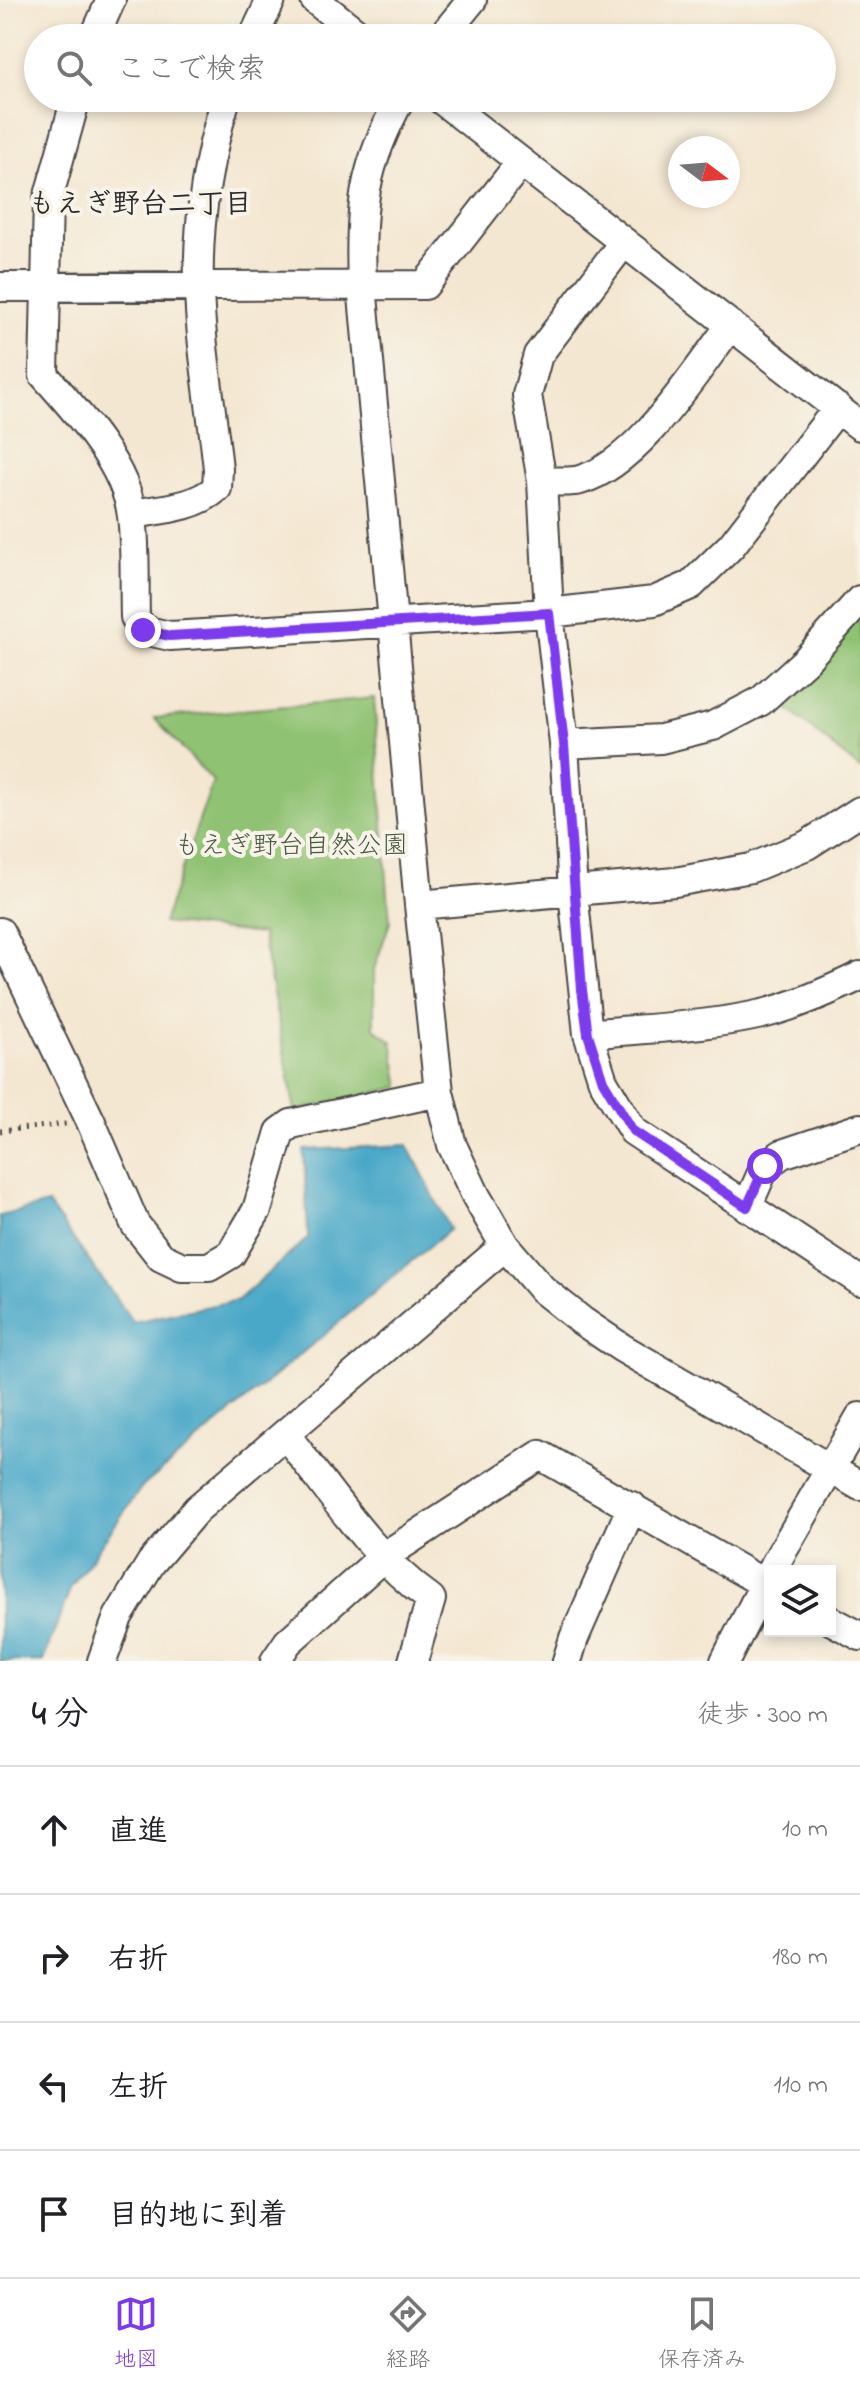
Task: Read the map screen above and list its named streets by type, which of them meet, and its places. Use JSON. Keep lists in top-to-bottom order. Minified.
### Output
{"districts":["もえぎ野台二丁目"],"parks":["もえぎ野台自然公園"],"north":"right","page":{"search":"ここで検索","heading":["4 分","徒歩 · 300 m"],"list":[["直進","10 m"],["右折","180 m"],["左折","110 m"],"目的地に到着"],"nav":["地図","経路","保存済み"]}}
